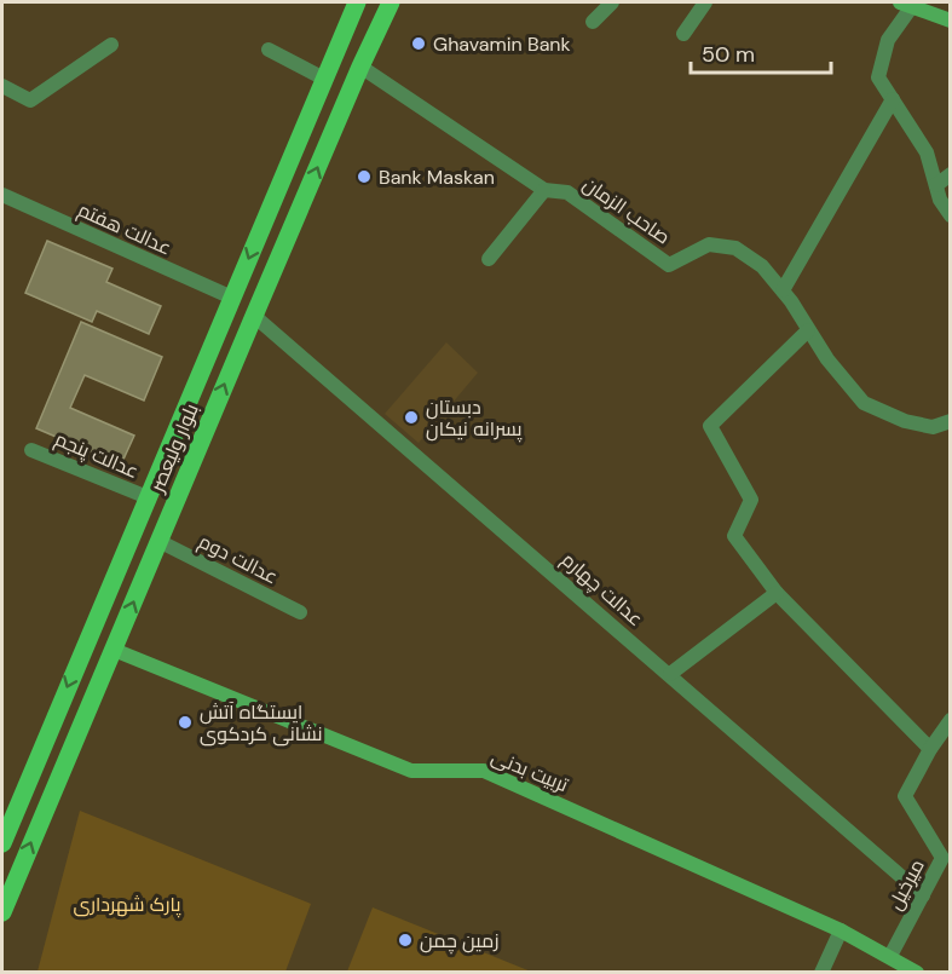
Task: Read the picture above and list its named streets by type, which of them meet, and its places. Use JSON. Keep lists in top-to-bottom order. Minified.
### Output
{"streets":{"main road":["بلوار ولیعصر"],"street":["صاحب الزمان","عدالت هفتم","عدالت پنجم","عدالت دوم","عدالت چهارم","تربیت بدنی","میرخیل"]},"crossings":[["صاحب الزمان","بلوار ولیعصر"],["عدالت هفتم","بلوار ولیعصر"],["بلوار ولیعصر","عدالت پنجم"],["بلوار ولیعصر","عدالت دوم"],["بلوار ولیعصر","عدالت چهارم"],["بلوار ولیعصر","تربیت بدنی"],["عدالت چهارم","میرخیل"],["تربیت بدنی","میرخیل"]],"parks":["پارک شهرداری"],"places":["Ghavamin Bank","Bank Maskan","دبستان پسرانه نیکان","ایستگاه آتش نشانی کردکوی","زمین چمن"],"scale_bar":"50 m"}
